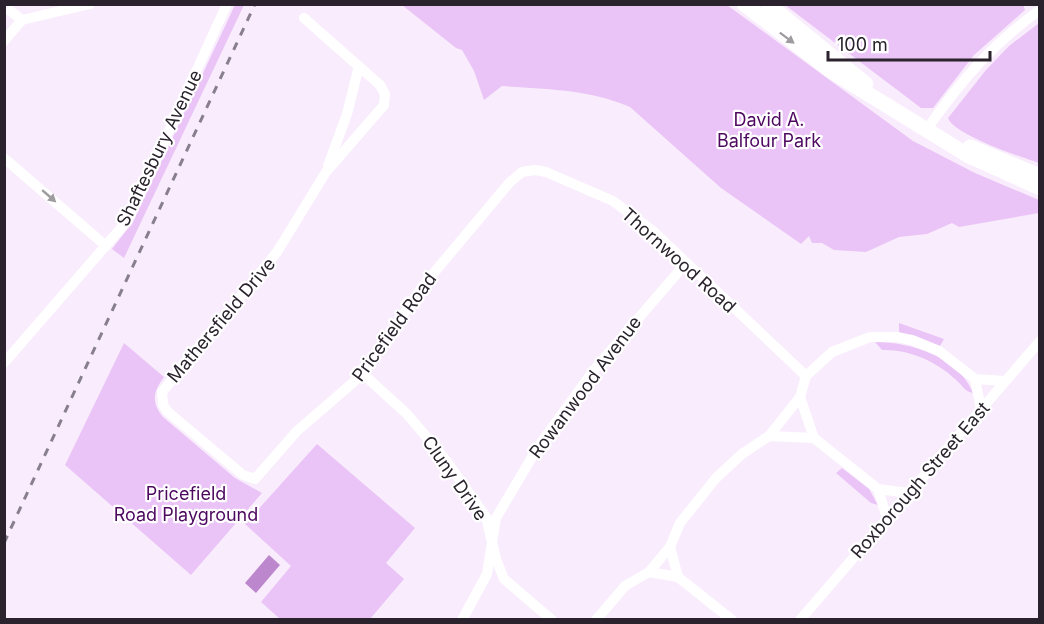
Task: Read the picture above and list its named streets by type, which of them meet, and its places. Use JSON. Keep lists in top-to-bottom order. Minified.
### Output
{"streets":{"street":["Shaftesbury Avenue","Thornwood Road","Mathersfield Drive","Pricefield Road","Rowanwood Avenue","Cluny Drive","Roxborough Street East"]},"crossings":[["Thornwood Road","Pricefield Road"],["Thornwood Road","Rowanwood Avenue"],["Thornwood Road","Roxborough Street East"],["Mathersfield Drive","Pricefield Road"],["Pricefield Road","Cluny Drive"],["Rowanwood Avenue","Cluny Drive"]],"parks":["David A. Balfour Park","Pricefield Road Playground"],"scale_bar":"100 m"}
